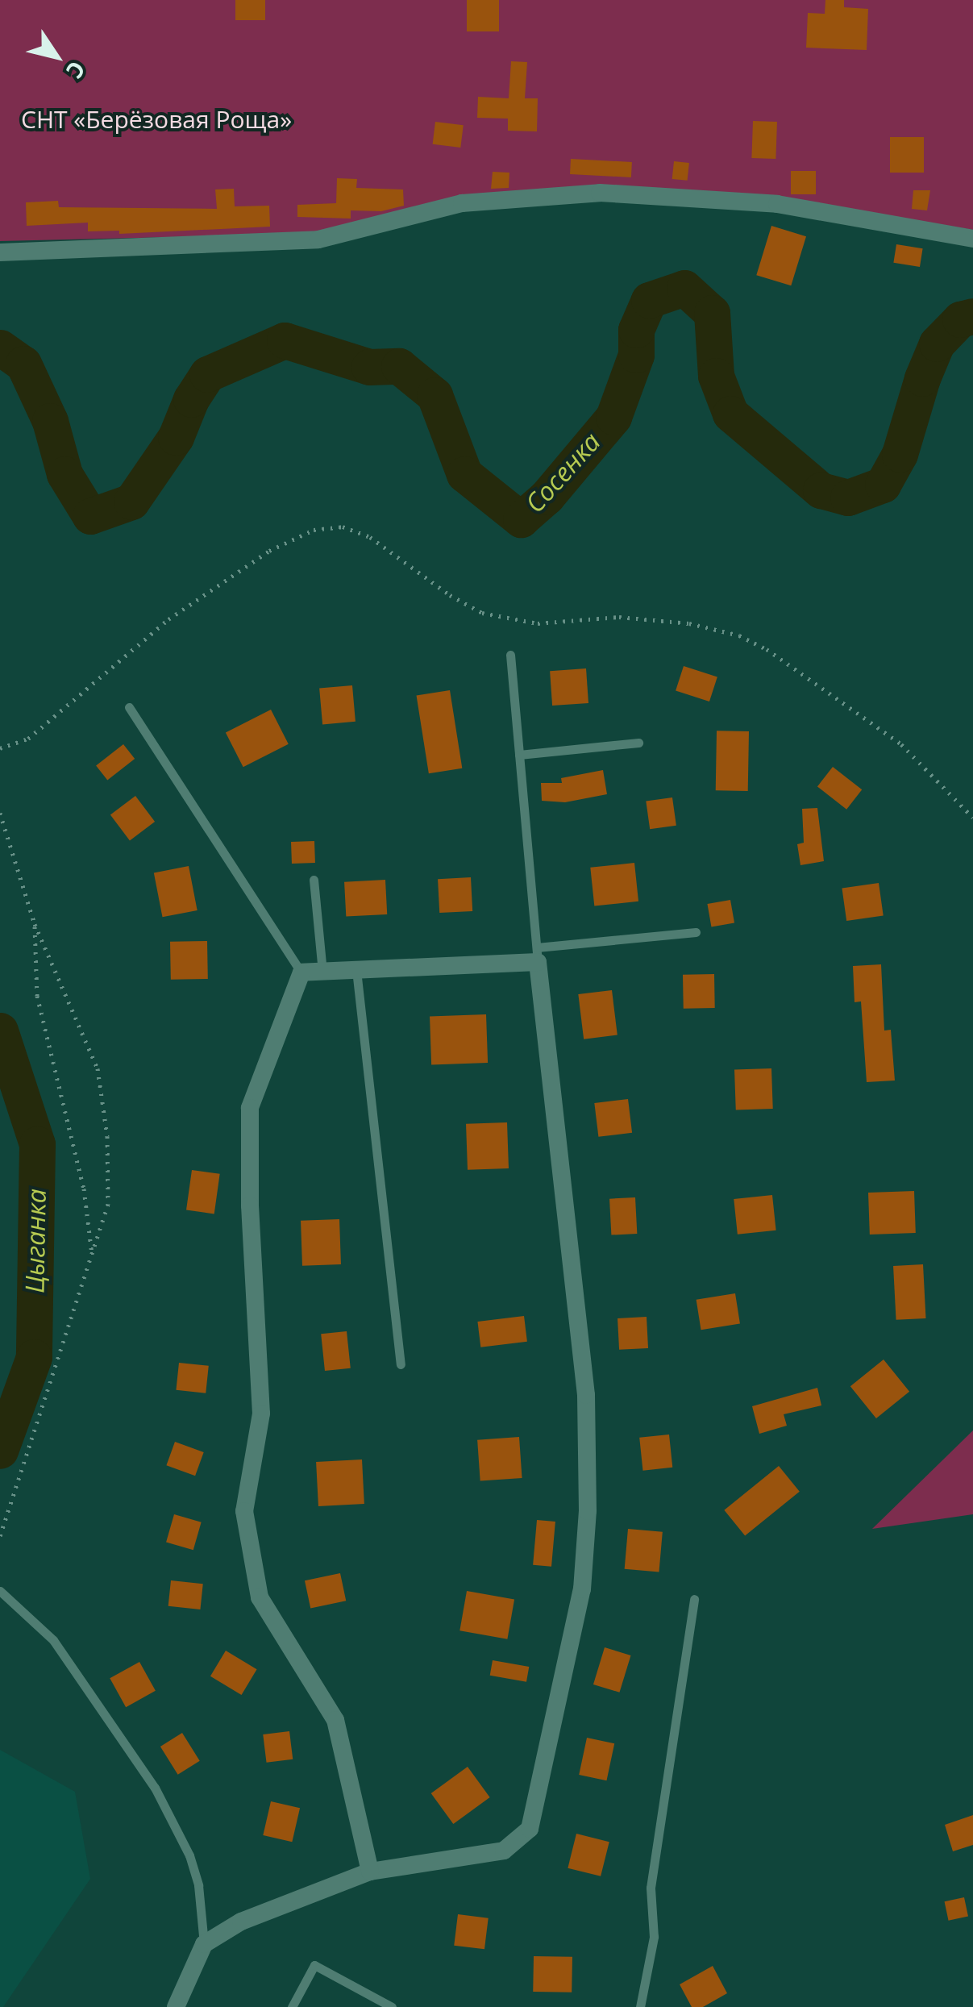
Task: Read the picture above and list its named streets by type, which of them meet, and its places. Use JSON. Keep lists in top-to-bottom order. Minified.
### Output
{"water":["Сосенка","Цыганка"],"parks":["СНТ «Берёзовая Роща»"],"north":"bottom right"}
